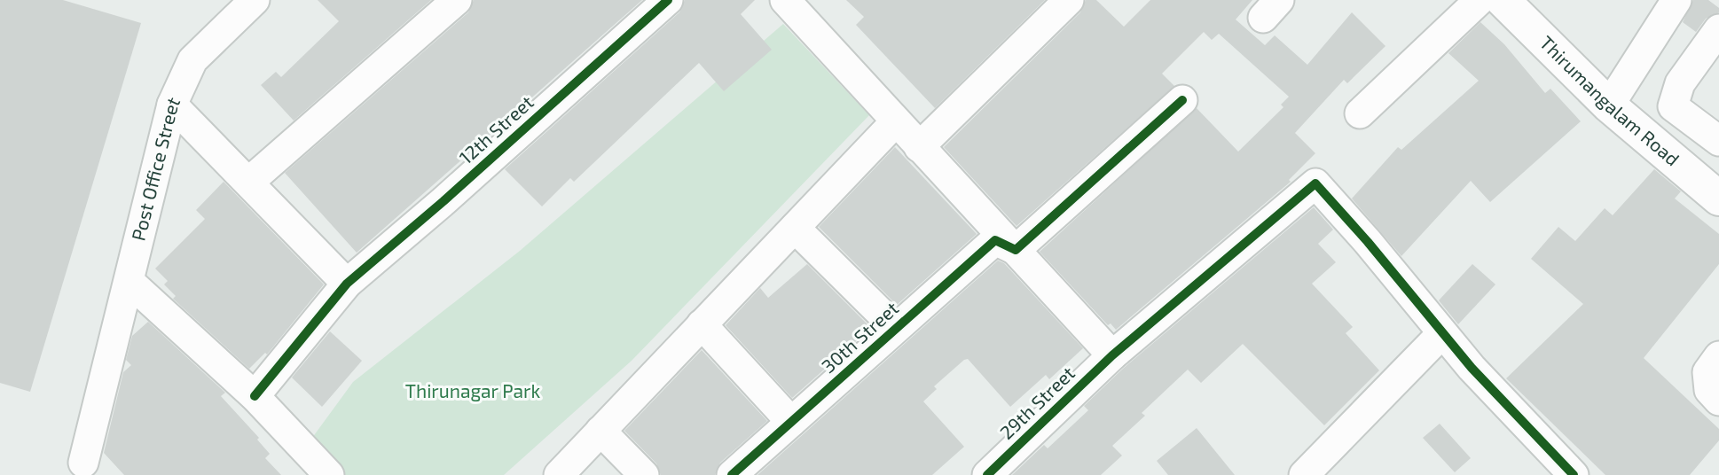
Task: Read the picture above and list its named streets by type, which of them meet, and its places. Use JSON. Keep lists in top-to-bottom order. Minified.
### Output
{"streets":{"street":["Thirumangalam Road","12th Street","Post Office Street","30th Street","29th Street"]},"parks":["Thirunagar Park"]}
